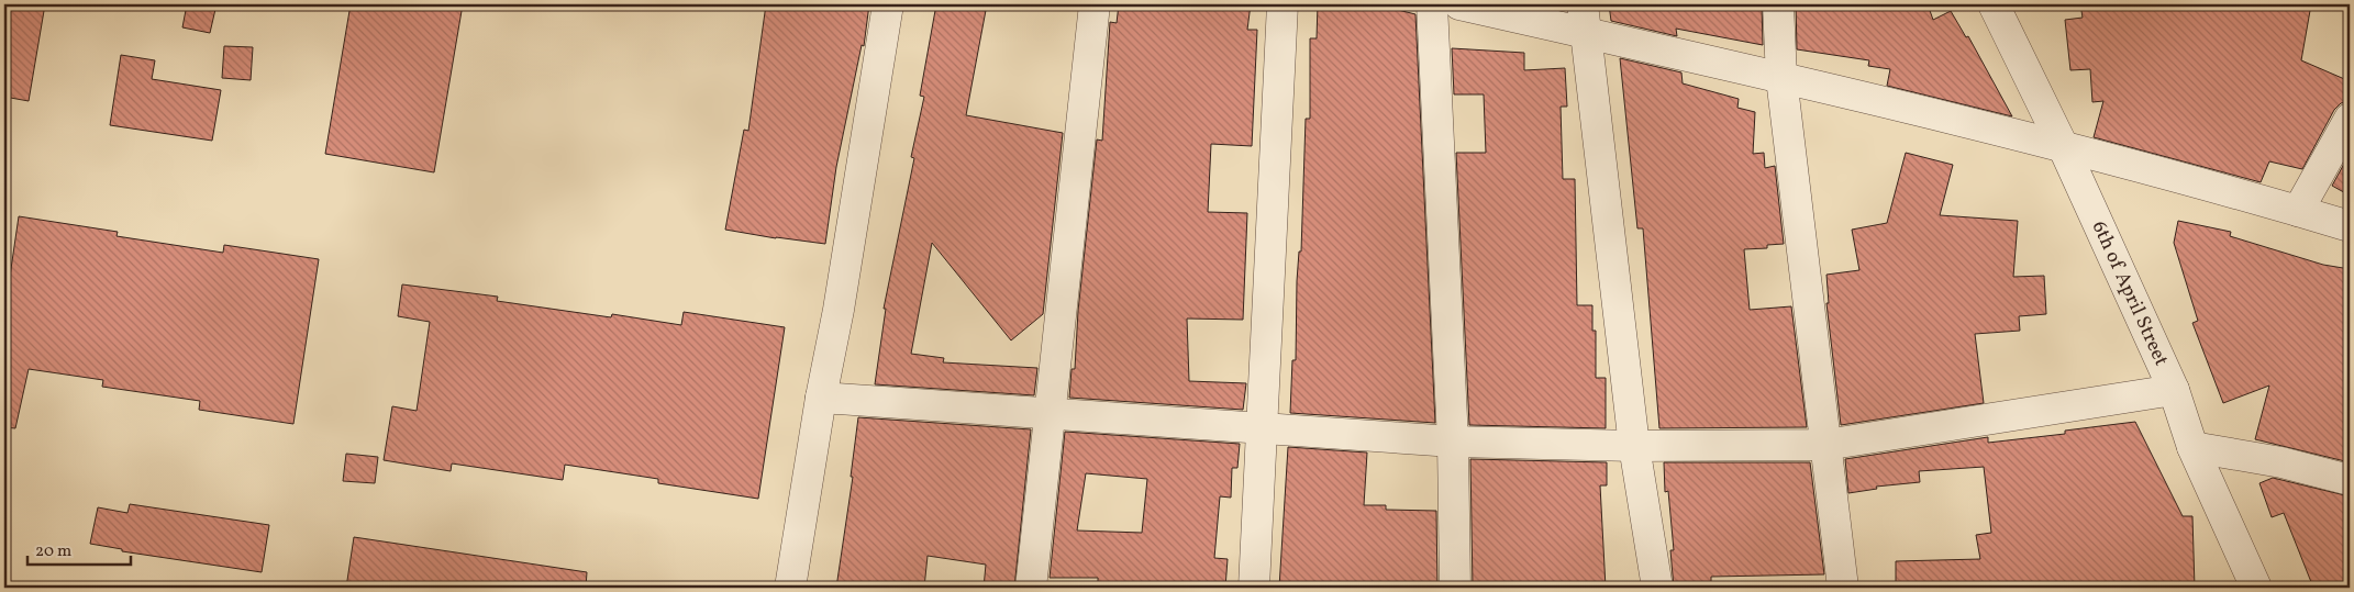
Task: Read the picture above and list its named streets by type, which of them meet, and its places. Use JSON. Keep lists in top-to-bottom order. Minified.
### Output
{"streets":{"street":["6th of April Street"]},"scale_bar":"20 m"}
